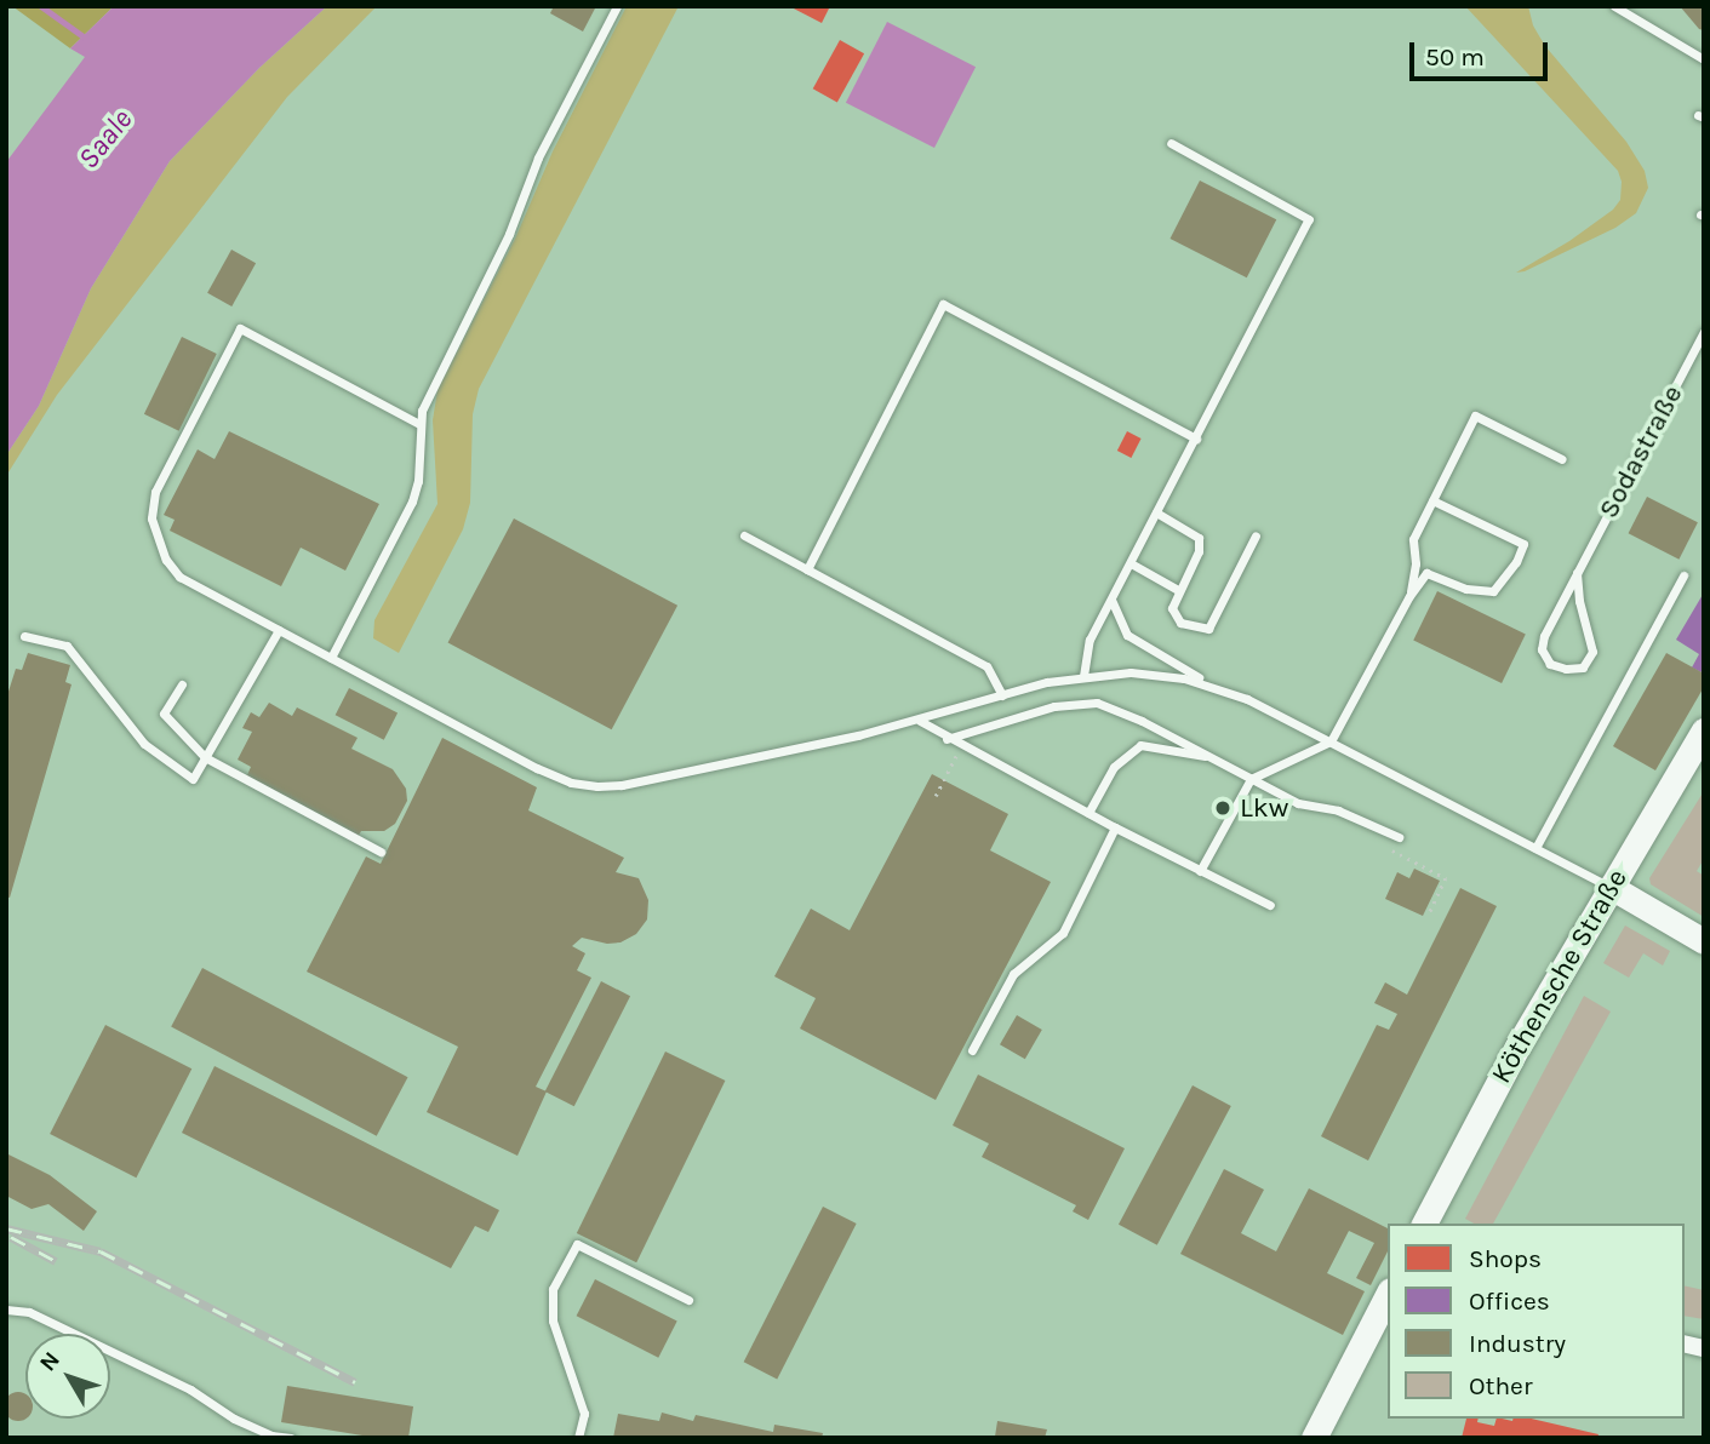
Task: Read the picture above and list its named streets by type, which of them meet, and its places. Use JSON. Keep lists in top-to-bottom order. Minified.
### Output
{"streets":{"main road":["Köthensche Straße"],"lane":["Sodastraße"]},"water":["Saale"],"places":["Lkw"],"legend":["Shops","Offices","Industry","Other"],"scale_bar":"50 m","north":"top left"}
